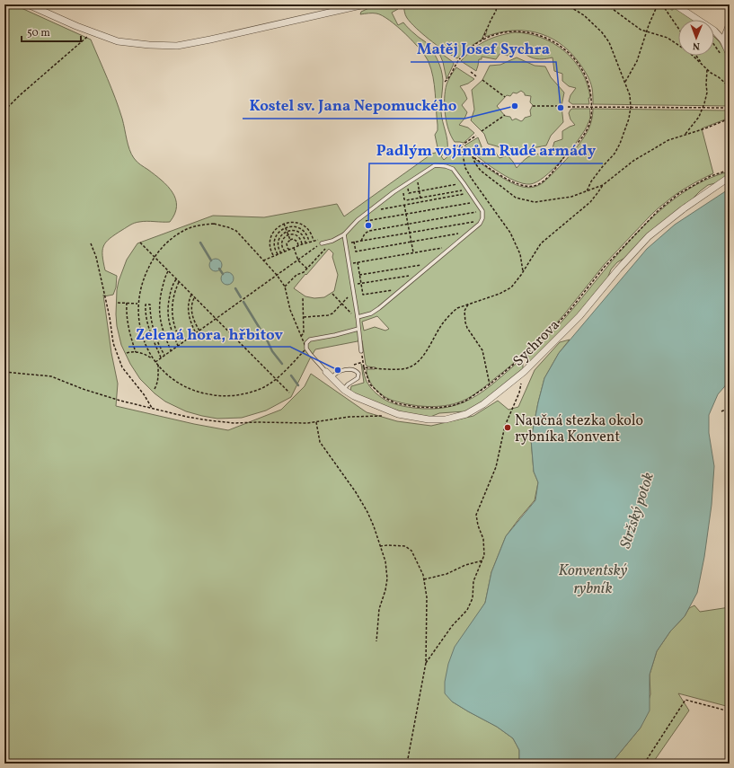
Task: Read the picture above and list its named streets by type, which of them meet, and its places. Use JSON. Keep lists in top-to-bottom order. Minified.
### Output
{"streets":{"street":["Sychrova"]},"water":["Stržský potok","Konventský rybník"],"places":["Kostel sv. Jana Nepomuckého","Matěj Josef Sychra","Padlým vojínům Rudé armády","Zelená hora, hřbitov","Naučná stezka okolo rybníka Konvent"],"scale_bar":"50 m","north":"bottom"}
